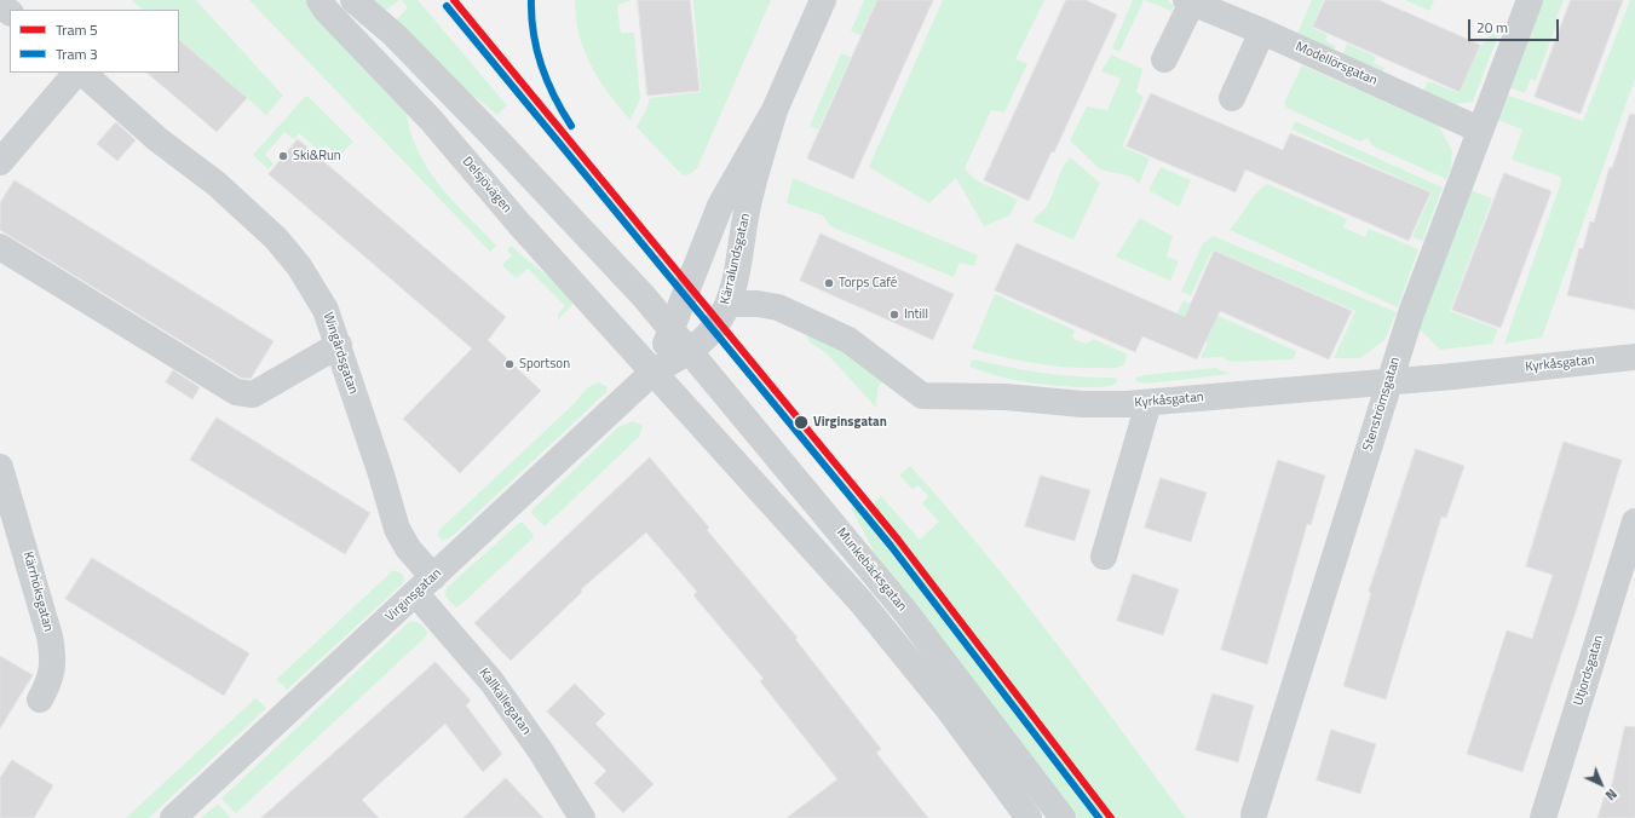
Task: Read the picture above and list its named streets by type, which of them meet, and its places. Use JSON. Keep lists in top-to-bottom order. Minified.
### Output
{"streets":{"street":["Modellörsgatan","Delsjövägen","Kärralundsgatan","Wingårdsgatan","Kyrkåsgatan","Stenströmsgatan","Munkebäcksgatan","Kärrhöksgatan","Virginsgatan","Utjordsgatan","Kallkällegatan"]},"crossings":[["Modellörsgatan","Stenströmsgatan"],["Delsjövägen","Kärralundsgatan"],["Delsjövägen","Virginsgatan"],["Kärralundsgatan","Kyrkåsgatan"],["Kärralundsgatan","Munkebäcksgatan"],["Kärralundsgatan","Virginsgatan"],["Wingårdsgatan","Virginsgatan"],["Wingårdsgatan","Kallkällegatan"],["Kyrkåsgatan","Stenströmsgatan"],["Virginsgatan","Kallkällegatan"]],"places":["Ski&Run","Torps Café","Intill","Sportson","Virginsgatan"],"lines":["tram line 5","tram line 3"],"legend":["Tram 5","Tram 3"],"scale_bar":"20 m","north":"bottom right"}
